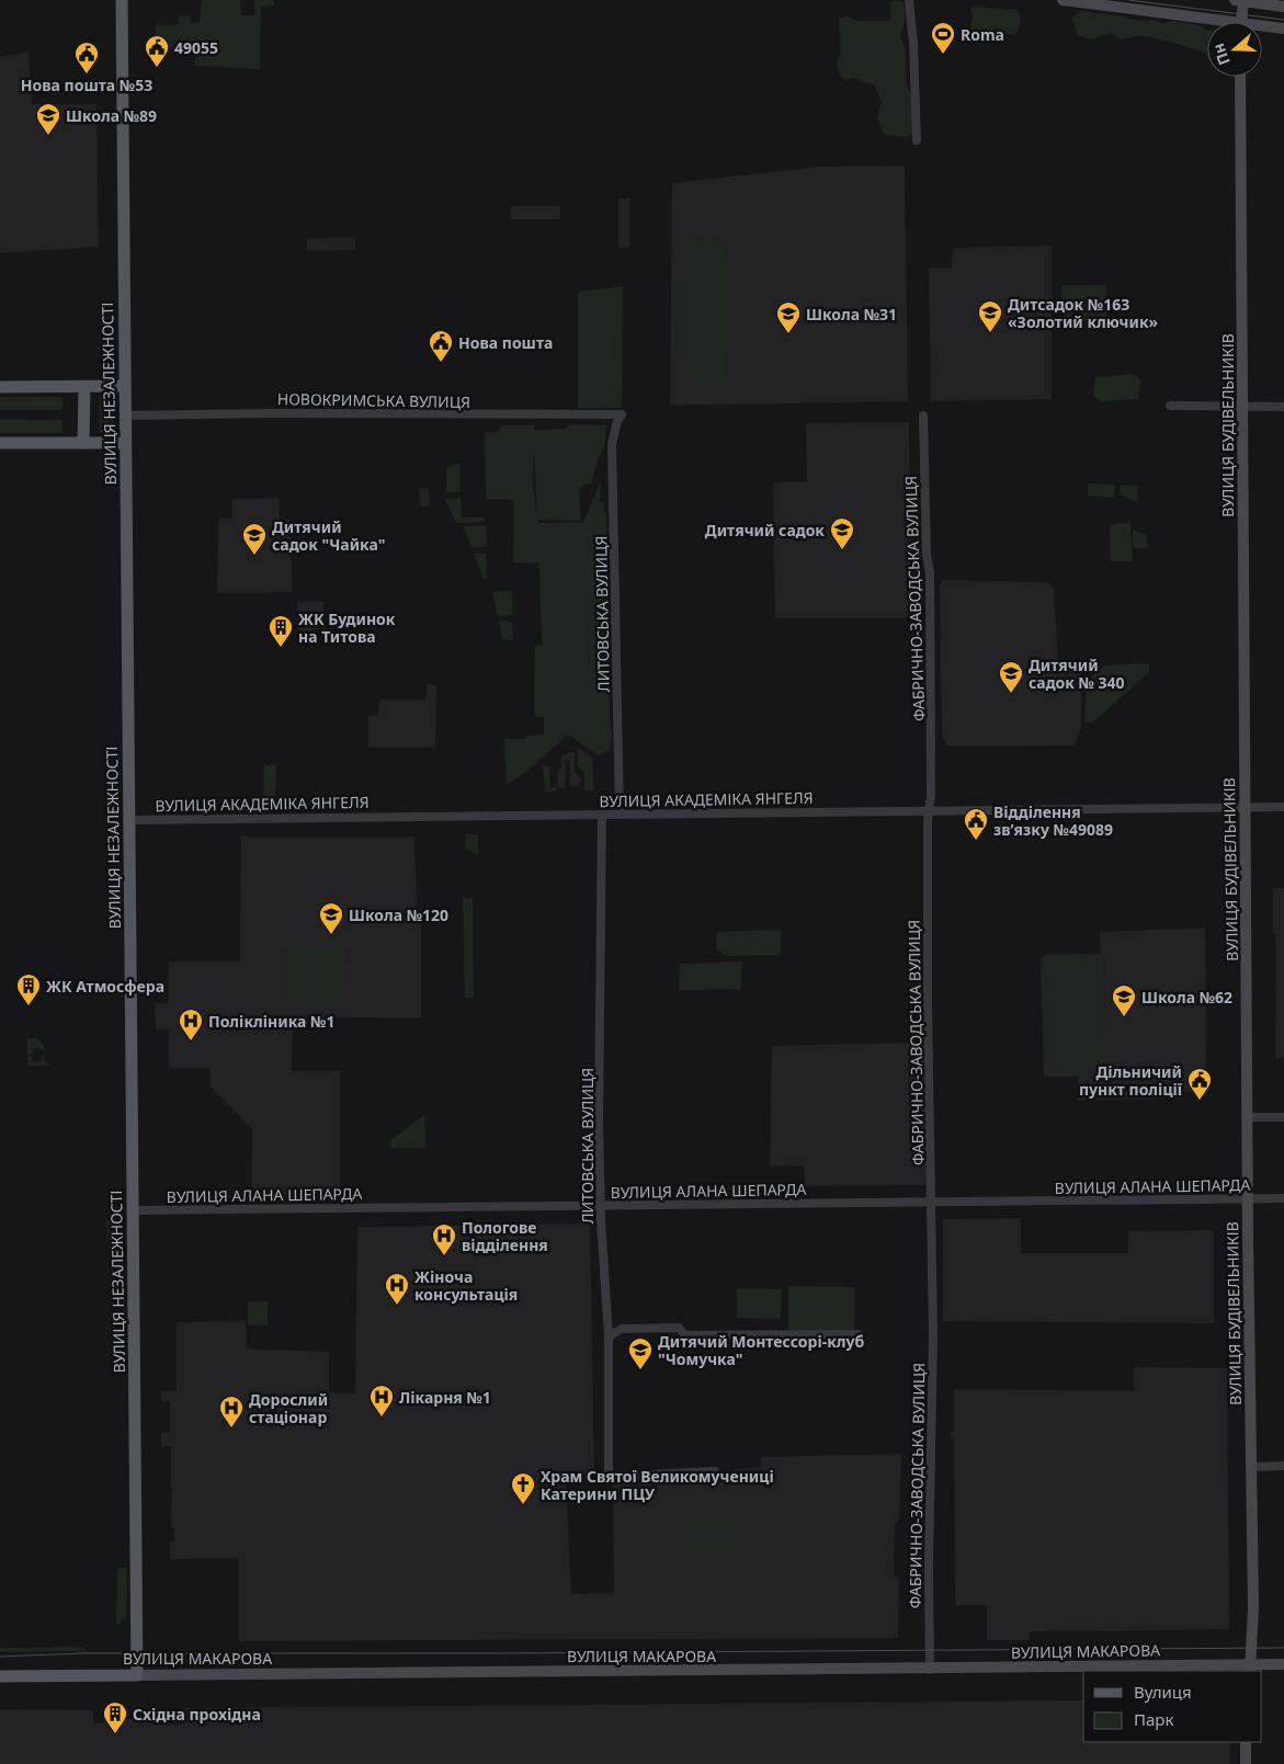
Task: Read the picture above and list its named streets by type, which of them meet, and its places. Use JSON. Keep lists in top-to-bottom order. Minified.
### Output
{"streets":{"main road":["ВУЛИЦЯ НЕЗАЛЕЖНОСТІ","ВУЛИЦЯ МАКАРОВА"],"street":["НОВОКРИМСЬКА ВУЛИЦЯ","ВУЛИЦЯ БУДІВЕЛЬНИКІВ","ФАБРИЧНО-ЗАВОДСЬКА ВУЛИЦЯ","ЛИТОВСЬКА ВУЛИЦЯ","ВУЛИЦЯ АКАДЕМІКА ЯНГЕЛЯ","ВУЛИЦЯ АЛАНА ШЕПАРДА"]},"crossings":[["ВУЛИЦЯ НЕЗАЛЕЖНОСТІ","НОВОКРИМСЬКА ВУЛИЦЯ"],["ВУЛИЦЯ НЕЗАЛЕЖНОСТІ","ВУЛИЦЯ АКАДЕМІКА ЯНГЕЛЯ"],["ВУЛИЦЯ НЕЗАЛЕЖНОСТІ","ВУЛИЦЯ АЛАНА ШЕПАРДА"],["ВУЛИЦЯ НЕЗАЛЕЖНОСТІ","ВУЛИЦЯ МАКАРОВА"],["НОВОКРИМСЬКА ВУЛИЦЯ","ЛИТОВСЬКА ВУЛИЦЯ"],["ВУЛИЦЯ БУДІВЕЛЬНИКІВ","ВУЛИЦЯ АКАДЕМІКА ЯНГЕЛЯ"],["ВУЛИЦЯ БУДІВЕЛЬНИКІВ","ВУЛИЦЯ АЛАНА ШЕПАРДА"],["ВУЛИЦЯ БУДІВЕЛЬНИКІВ","ВУЛИЦЯ МАКАРОВА"],["ФАБРИЧНО-ЗАВОДСЬКА ВУЛИЦЯ","ВУЛИЦЯ АКАДЕМІКА ЯНГЕЛЯ"],["ФАБРИЧНО-ЗАВОДСЬКА ВУЛИЦЯ","ВУЛИЦЯ АЛАНА ШЕПАРДА"],["ФАБРИЧНО-ЗАВОДСЬКА ВУЛИЦЯ","ВУЛИЦЯ МАКАРОВА"],["ЛИТОВСЬКА ВУЛИЦЯ","ВУЛИЦЯ АКАДЕМІКА ЯНГЕЛЯ"],["ЛИТОВСЬКА ВУЛИЦЯ","ВУЛИЦЯ АЛАНА ШЕПАРДА"]],"places":{"sports":["Roma"],"public building":["49055","Нова пошта №53","Нова пошта","Відділення зв’язку №49089","Дільничий пункт поліції"],"school or university":["Школа №89","Дитсадок №163 «Золотий ключик»","Школа №31","Дитячий садок","Дитячий садок \"Чайка\"","Дитячий садок № 340","Школа №120","Школа №62","Дитячий Монтессорі-клуб \"Чомучка\""],"building":["ЖК Будинок на Титова","ЖК Атмосфера","Східна прохідна"],"hospital":["Полікліника №1","Пологове відділення","Жіноча консультація","Лікарня №1","Дорослий стаціонар"],"church":["Храм Святої Великомучениці Катерини ПЦУ"]},"legend":["Вулиця","Парк"],"north":"left"}
